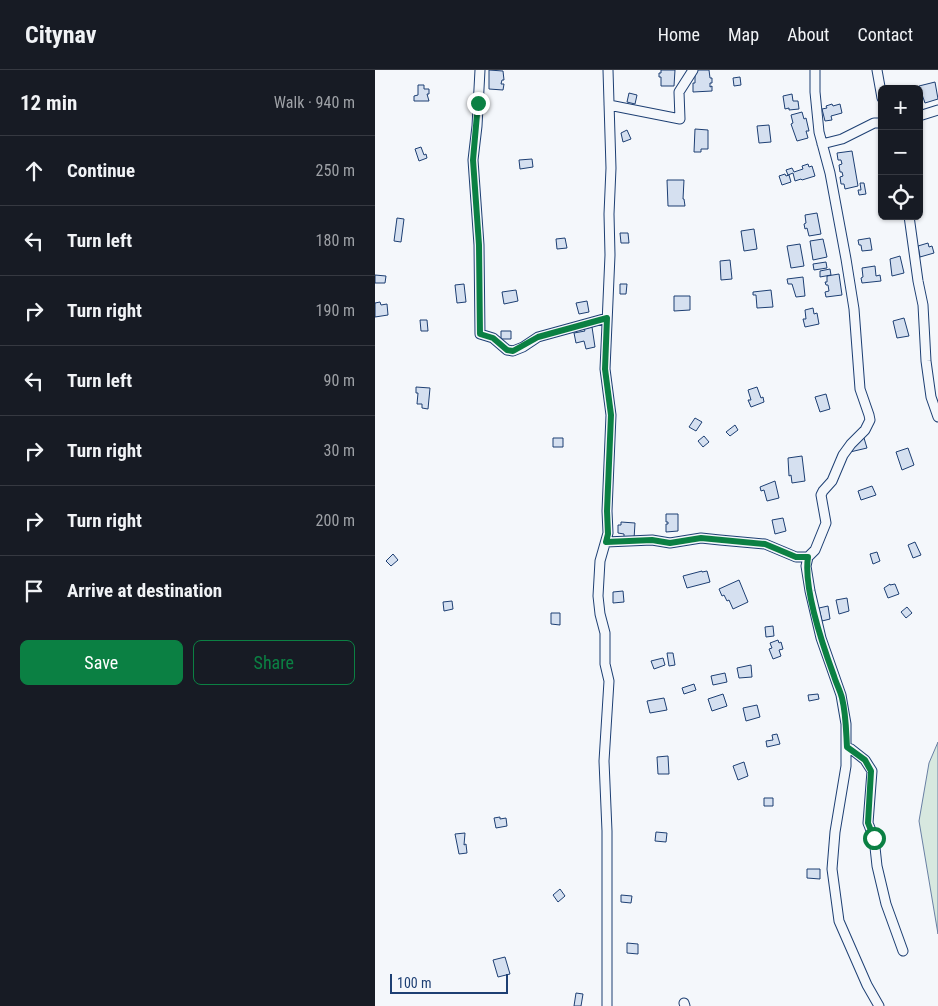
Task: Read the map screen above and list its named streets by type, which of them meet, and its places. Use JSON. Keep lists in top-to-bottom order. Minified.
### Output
{"scale_bar":"100 m","page":{"header":"Citynav","nav":["Home","Map","About","Contact"],"heading":["12 min","Walk · 940 m"],"map_buttons":["+","−"],"list":[["Continue","250 m"],["Turn left","180 m"],["Turn right","190 m"],["Turn left","90 m"],["Turn right","30 m"],["Turn right","200 m"],"Arrive at destination"],"buttons":["Save","Share"],"scale":"100 m"}}
